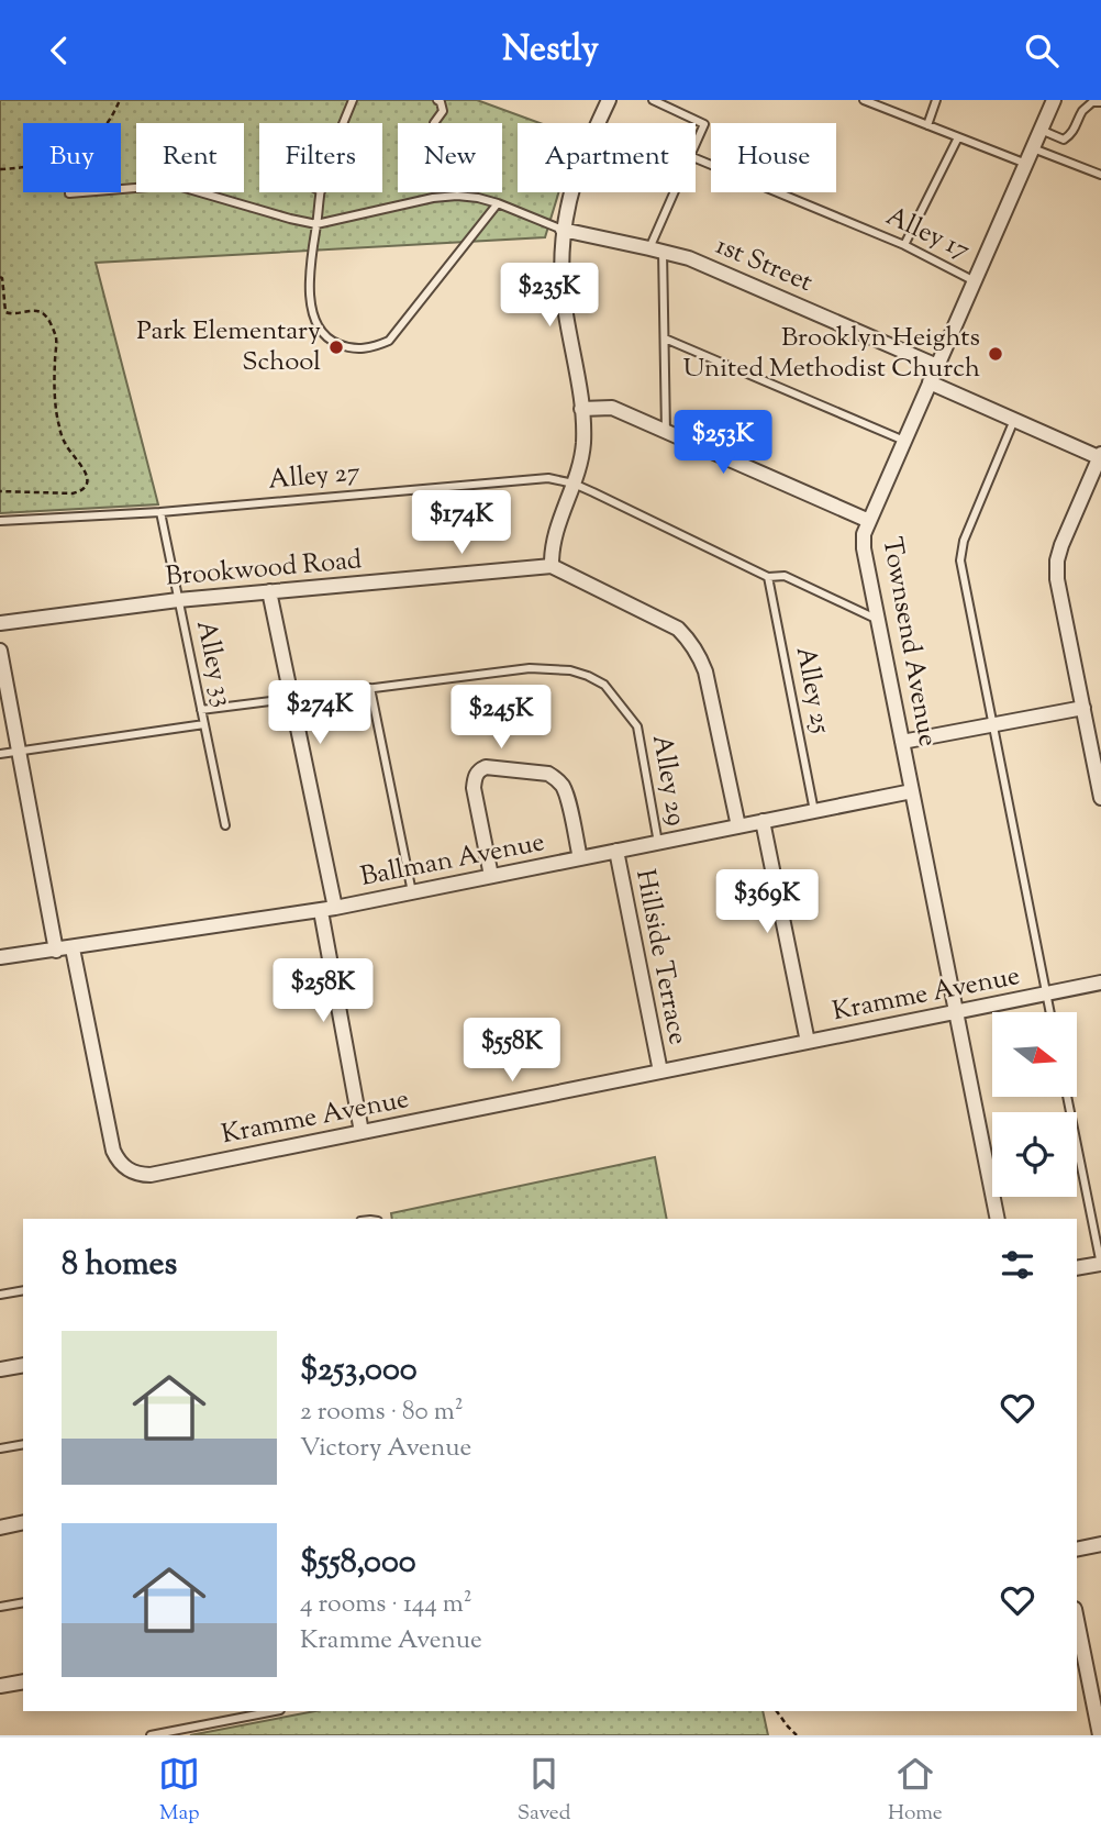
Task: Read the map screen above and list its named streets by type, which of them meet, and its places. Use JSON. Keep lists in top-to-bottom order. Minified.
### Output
{"streets":{"street":["1st Street","Brookwood Road","Townsend Avenue","Ballman Avenue","Hillside Terrace","Kramme Avenue"],"lane":["Alley 17","Alley 27","Alley 33","Alley 25","Alley 29"]},"crossings":[["Alley 17","Townsend Avenue"],["1st Street","Townsend Avenue"],["Alley 27","Townsend Avenue"],["Alley 27","Alley 33"],["Alley 27","Alley 25"],["Brookwood Road","Alley 33"],["Townsend Avenue","Ballman Avenue"],["Townsend Avenue","Kramme Avenue"],["Alley 33","Alley 29"],["Alley 25","Ballman Avenue"],["Alley 29","Ballman Avenue"],["Ballman Avenue","Hillside Terrace"],["Ballman Avenue","Kramme Avenue"],["Hillside Terrace","Kramme Avenue"]],"places":["Park Elementary School","Brooklyn Heights United Methodist Church"],"north":"right","page":{"header":"Nestly","chip":["Buy","Rent","Filters","New","Apartment","House"],"price":["$235K","$253K","$174K","$274K","$245K","$369K","$258K","$558K"],"heading":"8 homes","list":[{"name":"$253,000","note":"2 rooms · 80 m² · Victory Avenue"},{"name":"$558,000","note":"4 rooms · 144 m² · Kramme Avenue"}],"tabs":["Map","Saved","Home"]}}
